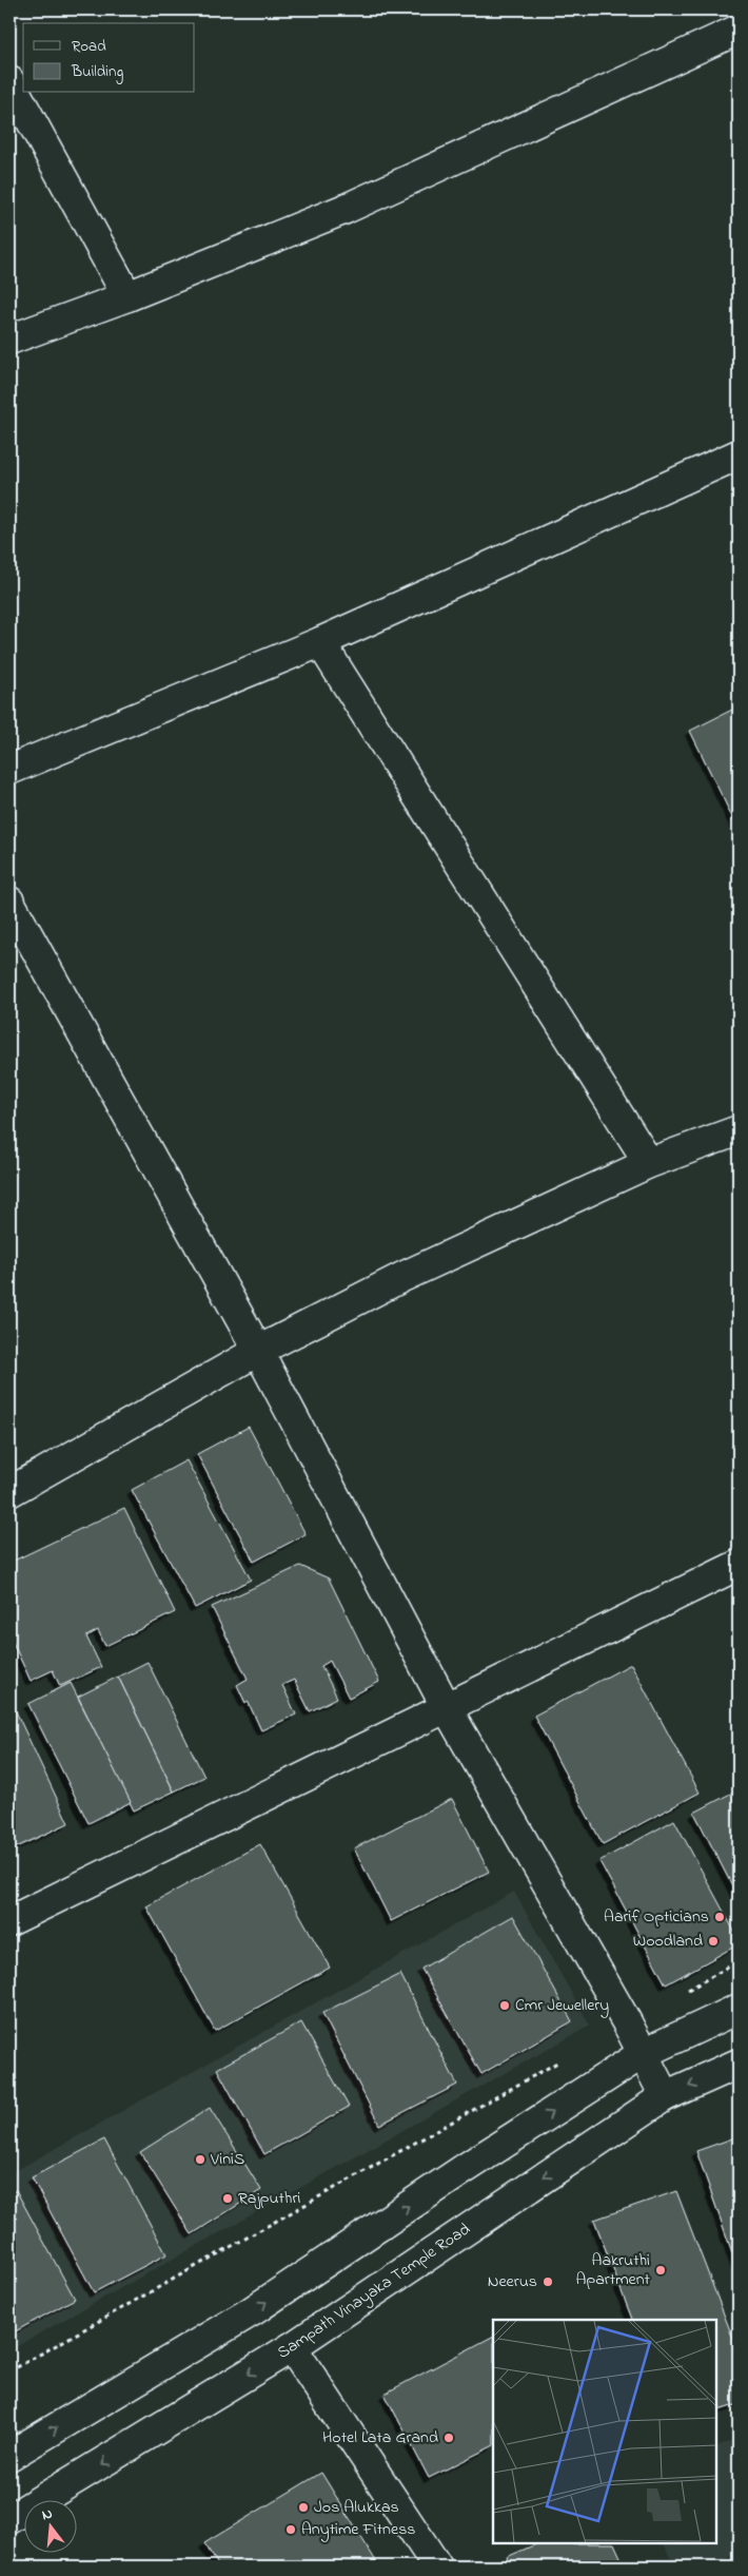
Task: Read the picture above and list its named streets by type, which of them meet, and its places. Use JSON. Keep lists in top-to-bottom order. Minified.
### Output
{"streets":{"street":["Sampath Vinayaka Temple Road"]},"places":["Aarif Opticians","Woodland","Cmr Jewellery","ViniS","Rajputhri","Aakruthi Apartment","Neerus","Hotel Lata Grand","Jos Alukkas","Anytime Fitness"],"legend":["Road","Building"],"north":"top"}
